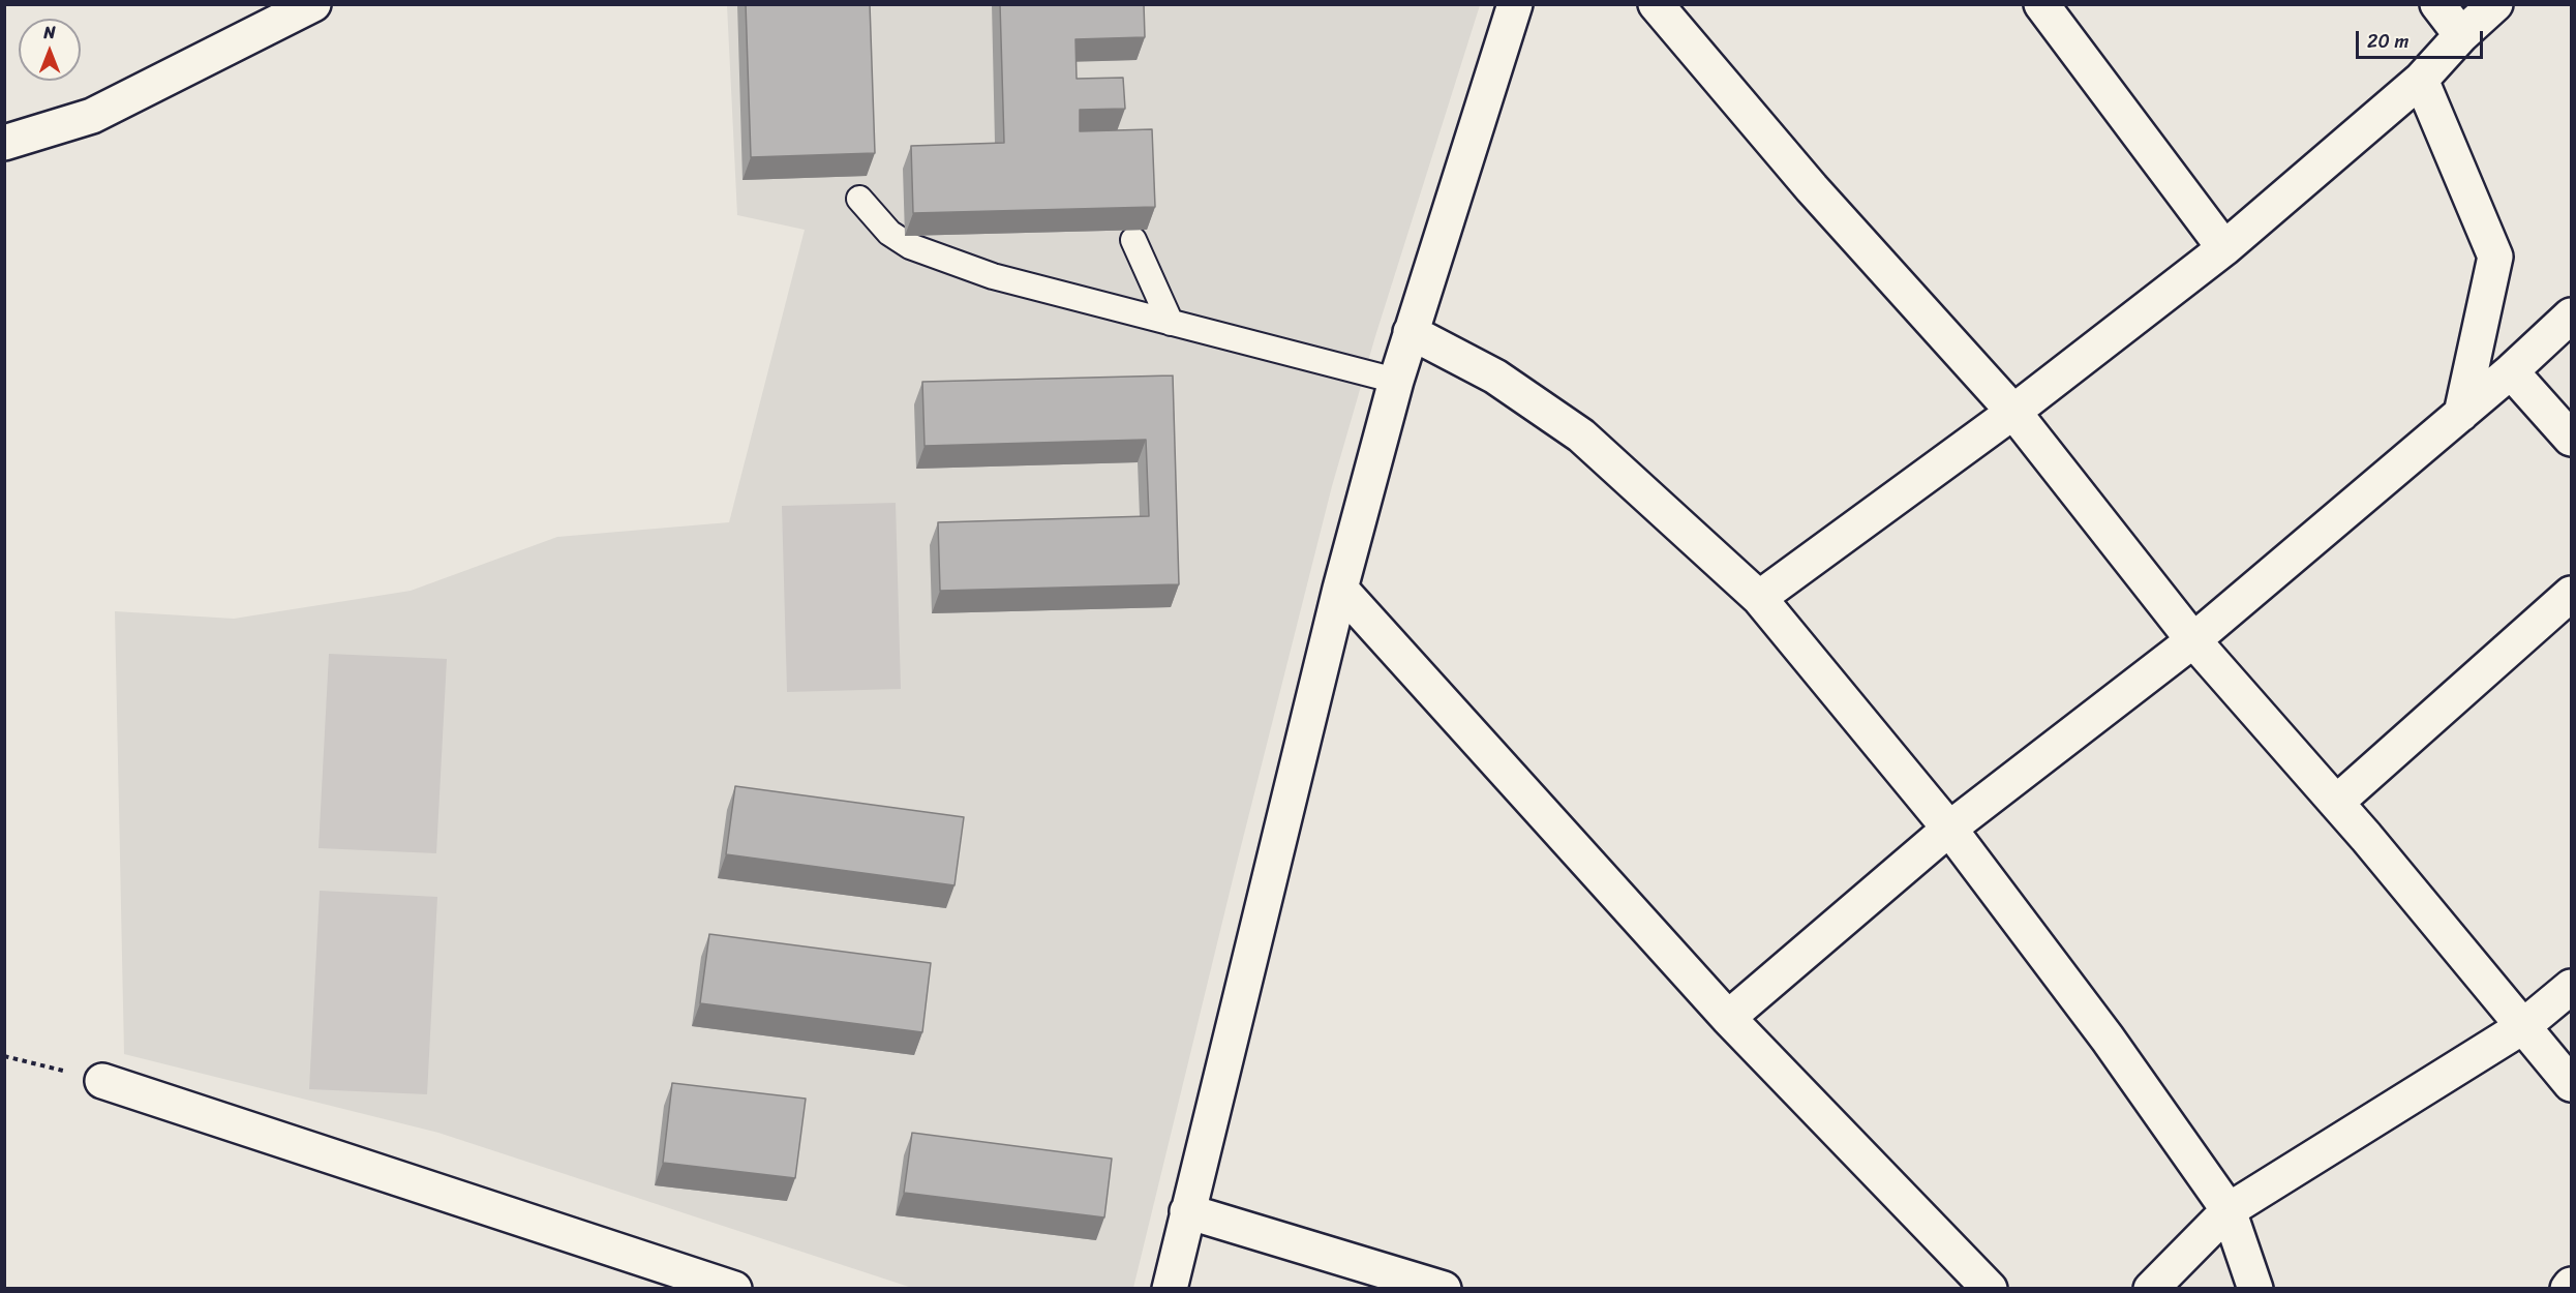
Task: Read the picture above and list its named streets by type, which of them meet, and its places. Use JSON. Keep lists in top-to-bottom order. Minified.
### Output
{"scale_bar":"20 m","north":"top"}
